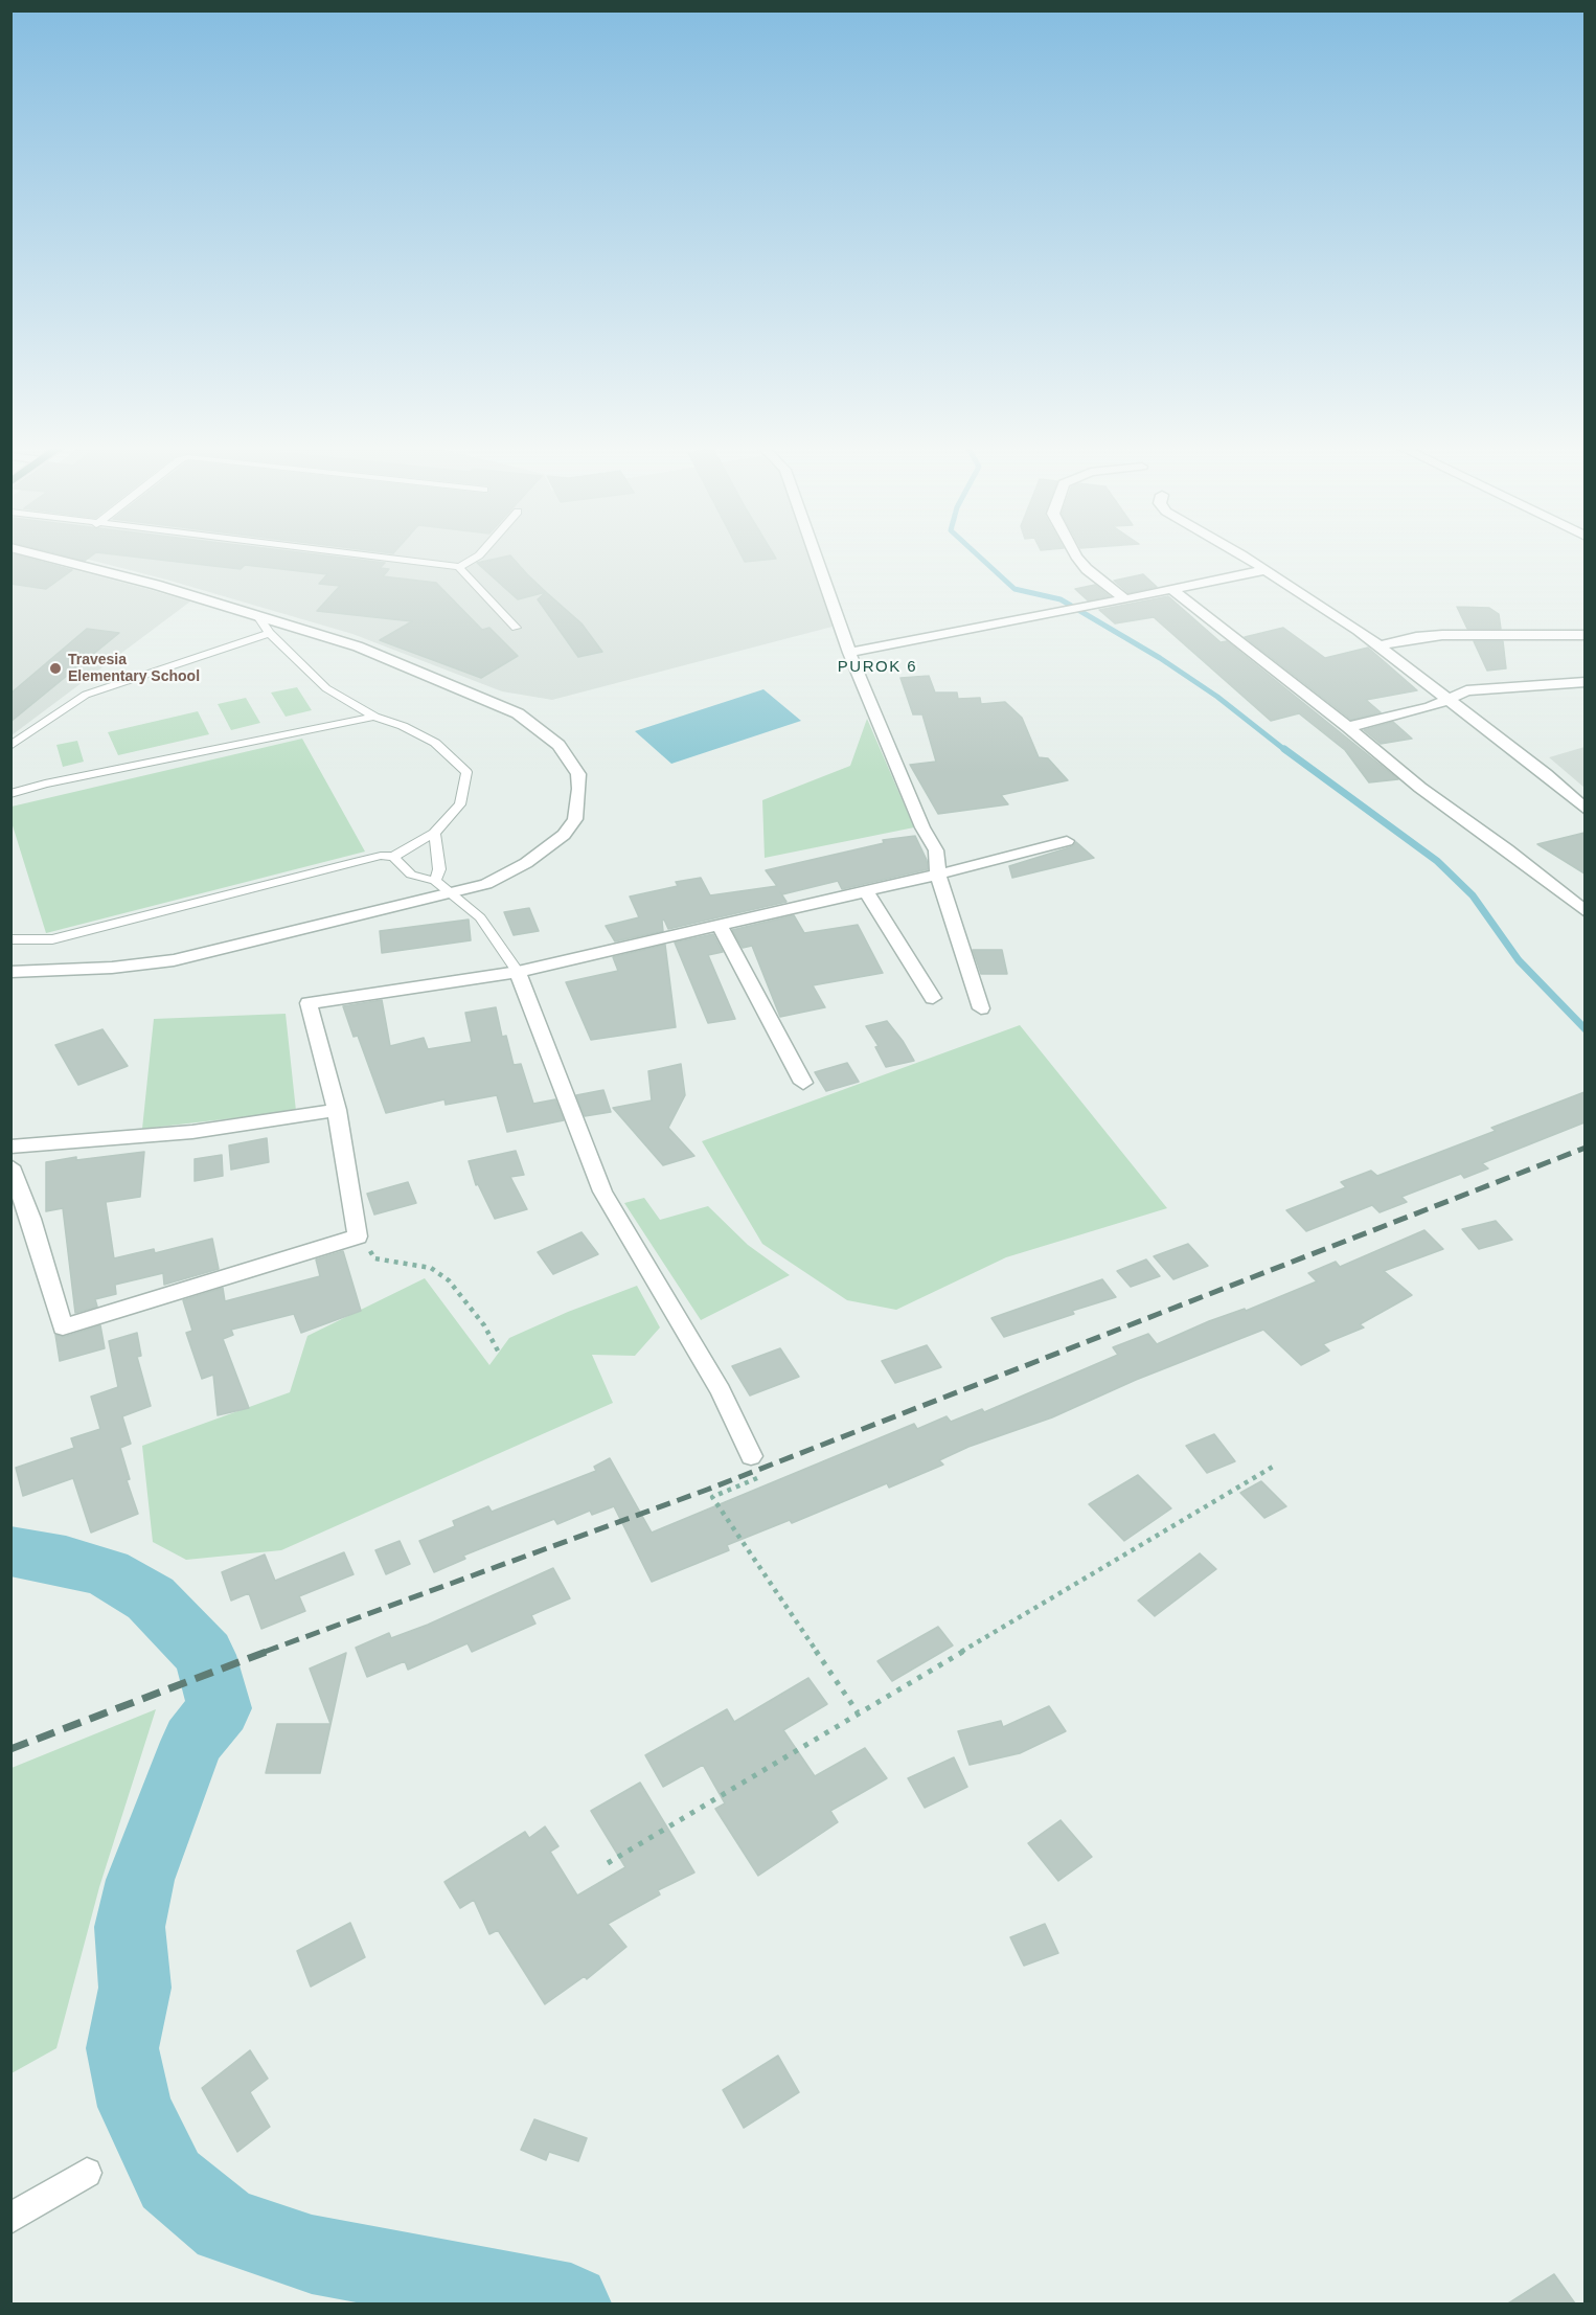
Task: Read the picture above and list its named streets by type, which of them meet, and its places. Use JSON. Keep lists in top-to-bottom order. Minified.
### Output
{"districts":["PUROK 6"],"places":["Travesia Elementary School"]}
